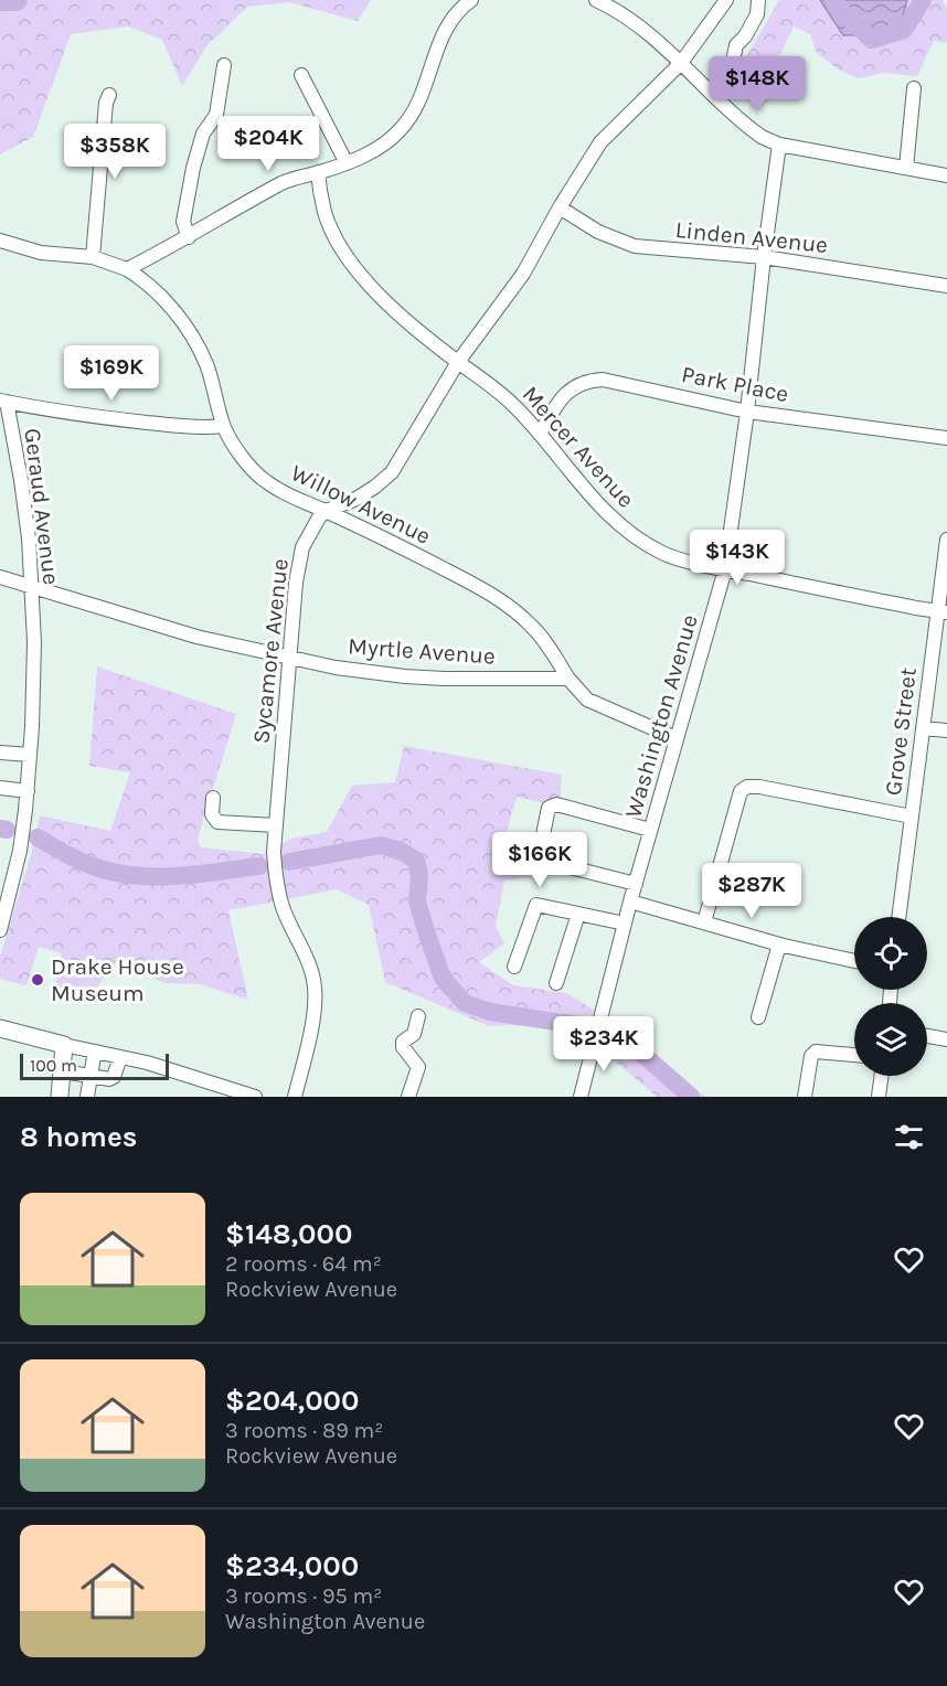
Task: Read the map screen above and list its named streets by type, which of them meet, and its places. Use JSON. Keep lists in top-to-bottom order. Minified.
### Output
{"streets":{"street":["Linden Avenue","Park Place","Mercer Avenue","Willow Avenue","Geraud Avenue","Sycamore Avenue","Myrtle Avenue","Washington Avenue","Grove Street"]},"crossings":[["Linden Avenue","Washington Avenue"],["Park Place","Mercer Avenue"],["Park Place","Washington Avenue"],["Mercer Avenue","Washington Avenue"],["Mercer Avenue","Grove Street"],["Willow Avenue","Sycamore Avenue"],["Willow Avenue","Myrtle Avenue"],["Geraud Avenue","Myrtle Avenue"],["Sycamore Avenue","Myrtle Avenue"]],"places":["Drake House Museum"],"scale_bar":"100 m","page":{"price":["$148K","$204K","$358K","$169K","$143K","$166K","$287K","$234K"],"scale":"100 m","heading":"8 homes","list":[{"name":"$148,000","note":"2 rooms · 64 m² · Rockview Avenue"},{"name":"$204,000","note":"3 rooms · 89 m² · Rockview Avenue"},{"name":"$234,000","note":"3 rooms · 95 m² · Washington Avenue"}]}}
